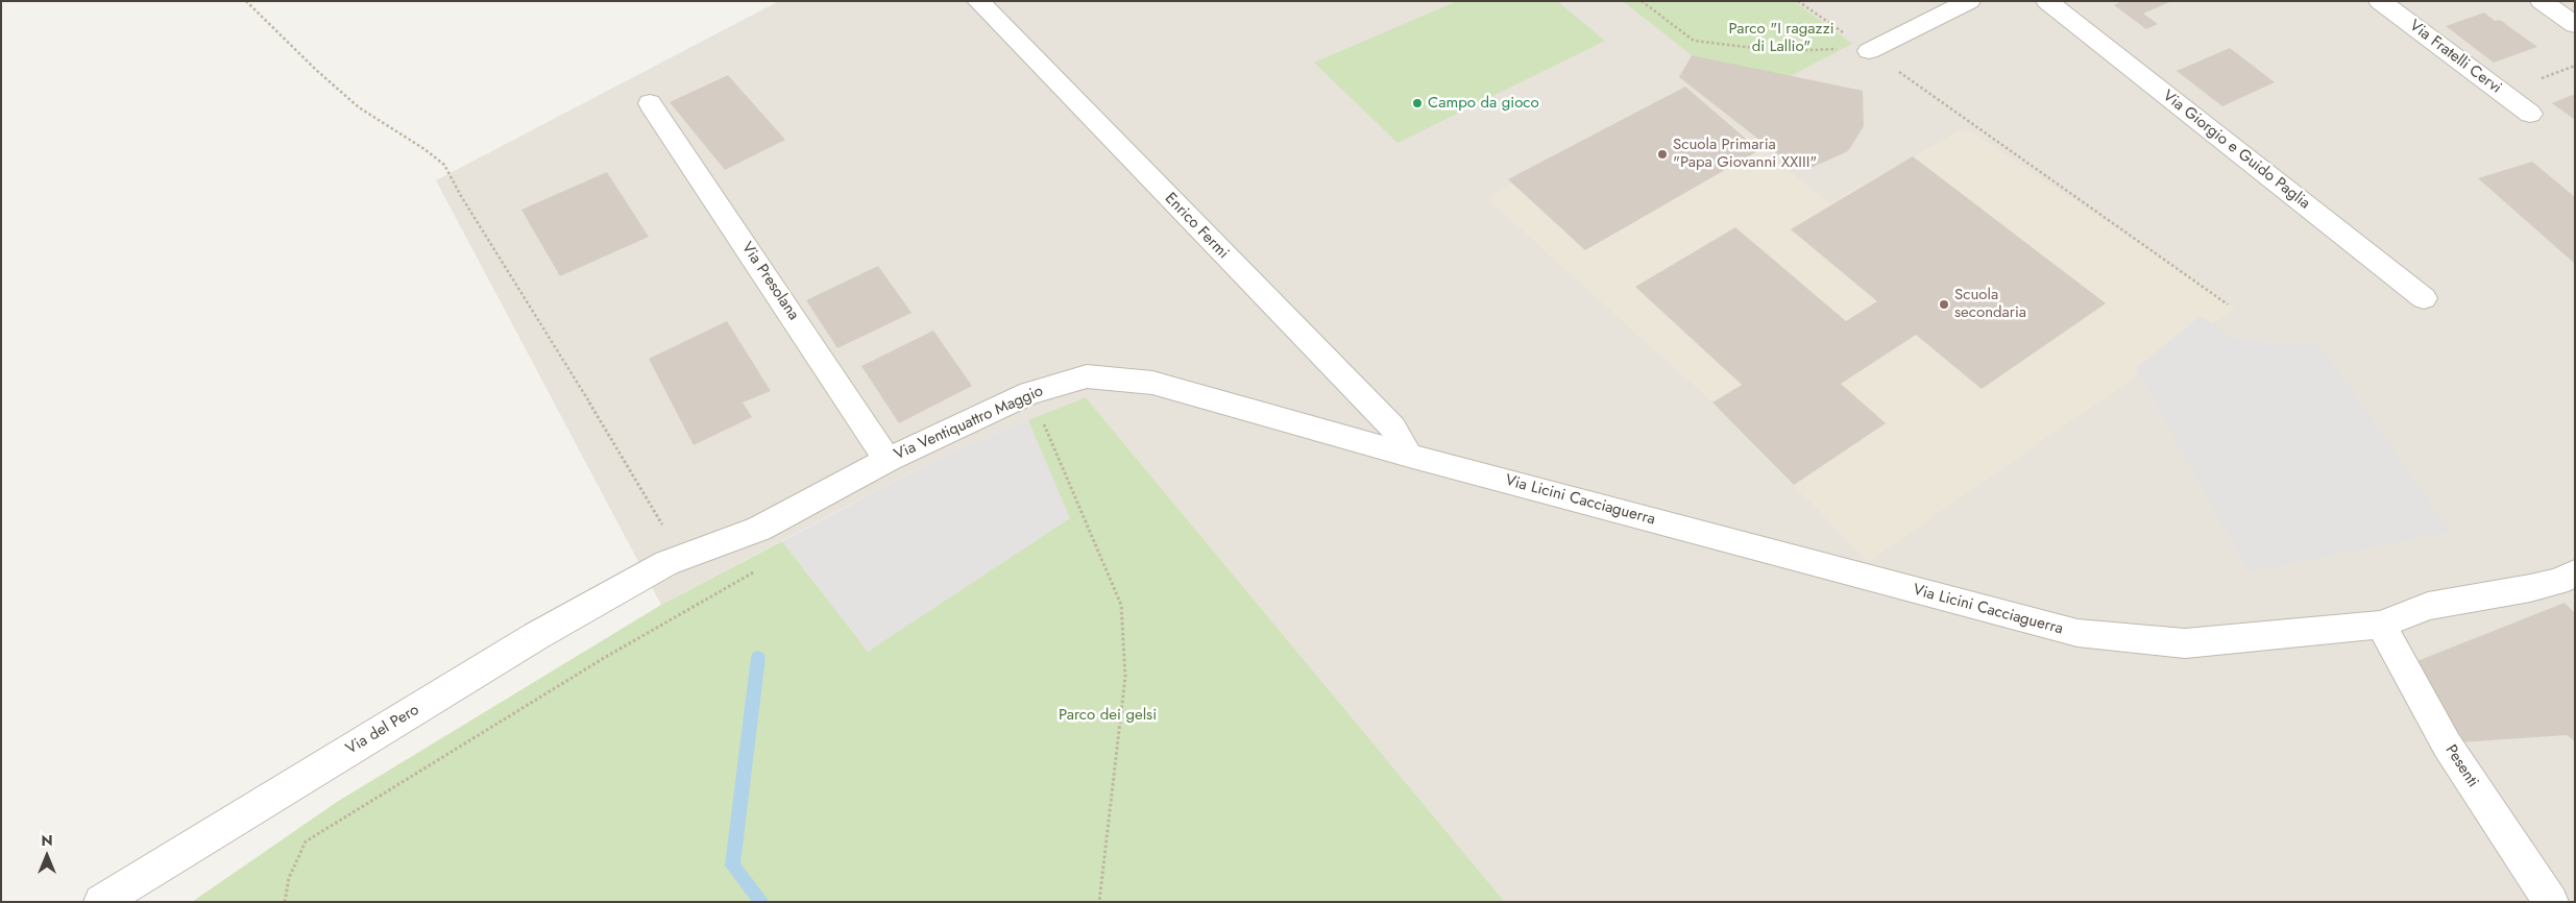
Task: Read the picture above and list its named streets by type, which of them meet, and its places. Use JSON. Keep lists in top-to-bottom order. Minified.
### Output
{"streets":{"street":["Via Fratelli Cervi","Via Giorgio e Guido Paglia","Enrico Fermi","Via Presolana","Via Ventiquattro Maggio","Via Licini Cacciaguerra","Via del Pero","Pesenti"]},"crossings":[["Enrico Fermi","Via Ventiquattro Maggio"],["Enrico Fermi","Via Licini Cacciaguerra"],["Via Presolana","Via Ventiquattro Maggio"],["Via Ventiquattro Maggio","Via Licini Cacciaguerra"],["Via Ventiquattro Maggio","Via del Pero"],["Via Licini Cacciaguerra","Pesenti"]],"parks":["Parco \"I ragazzi di Lallio\"","Parco dei gelsi"],"places":["Campo da gioco","Scuola Primaria \"Papa Giovanni XXIII\"","Scuola secondaria"],"north":"top"}
